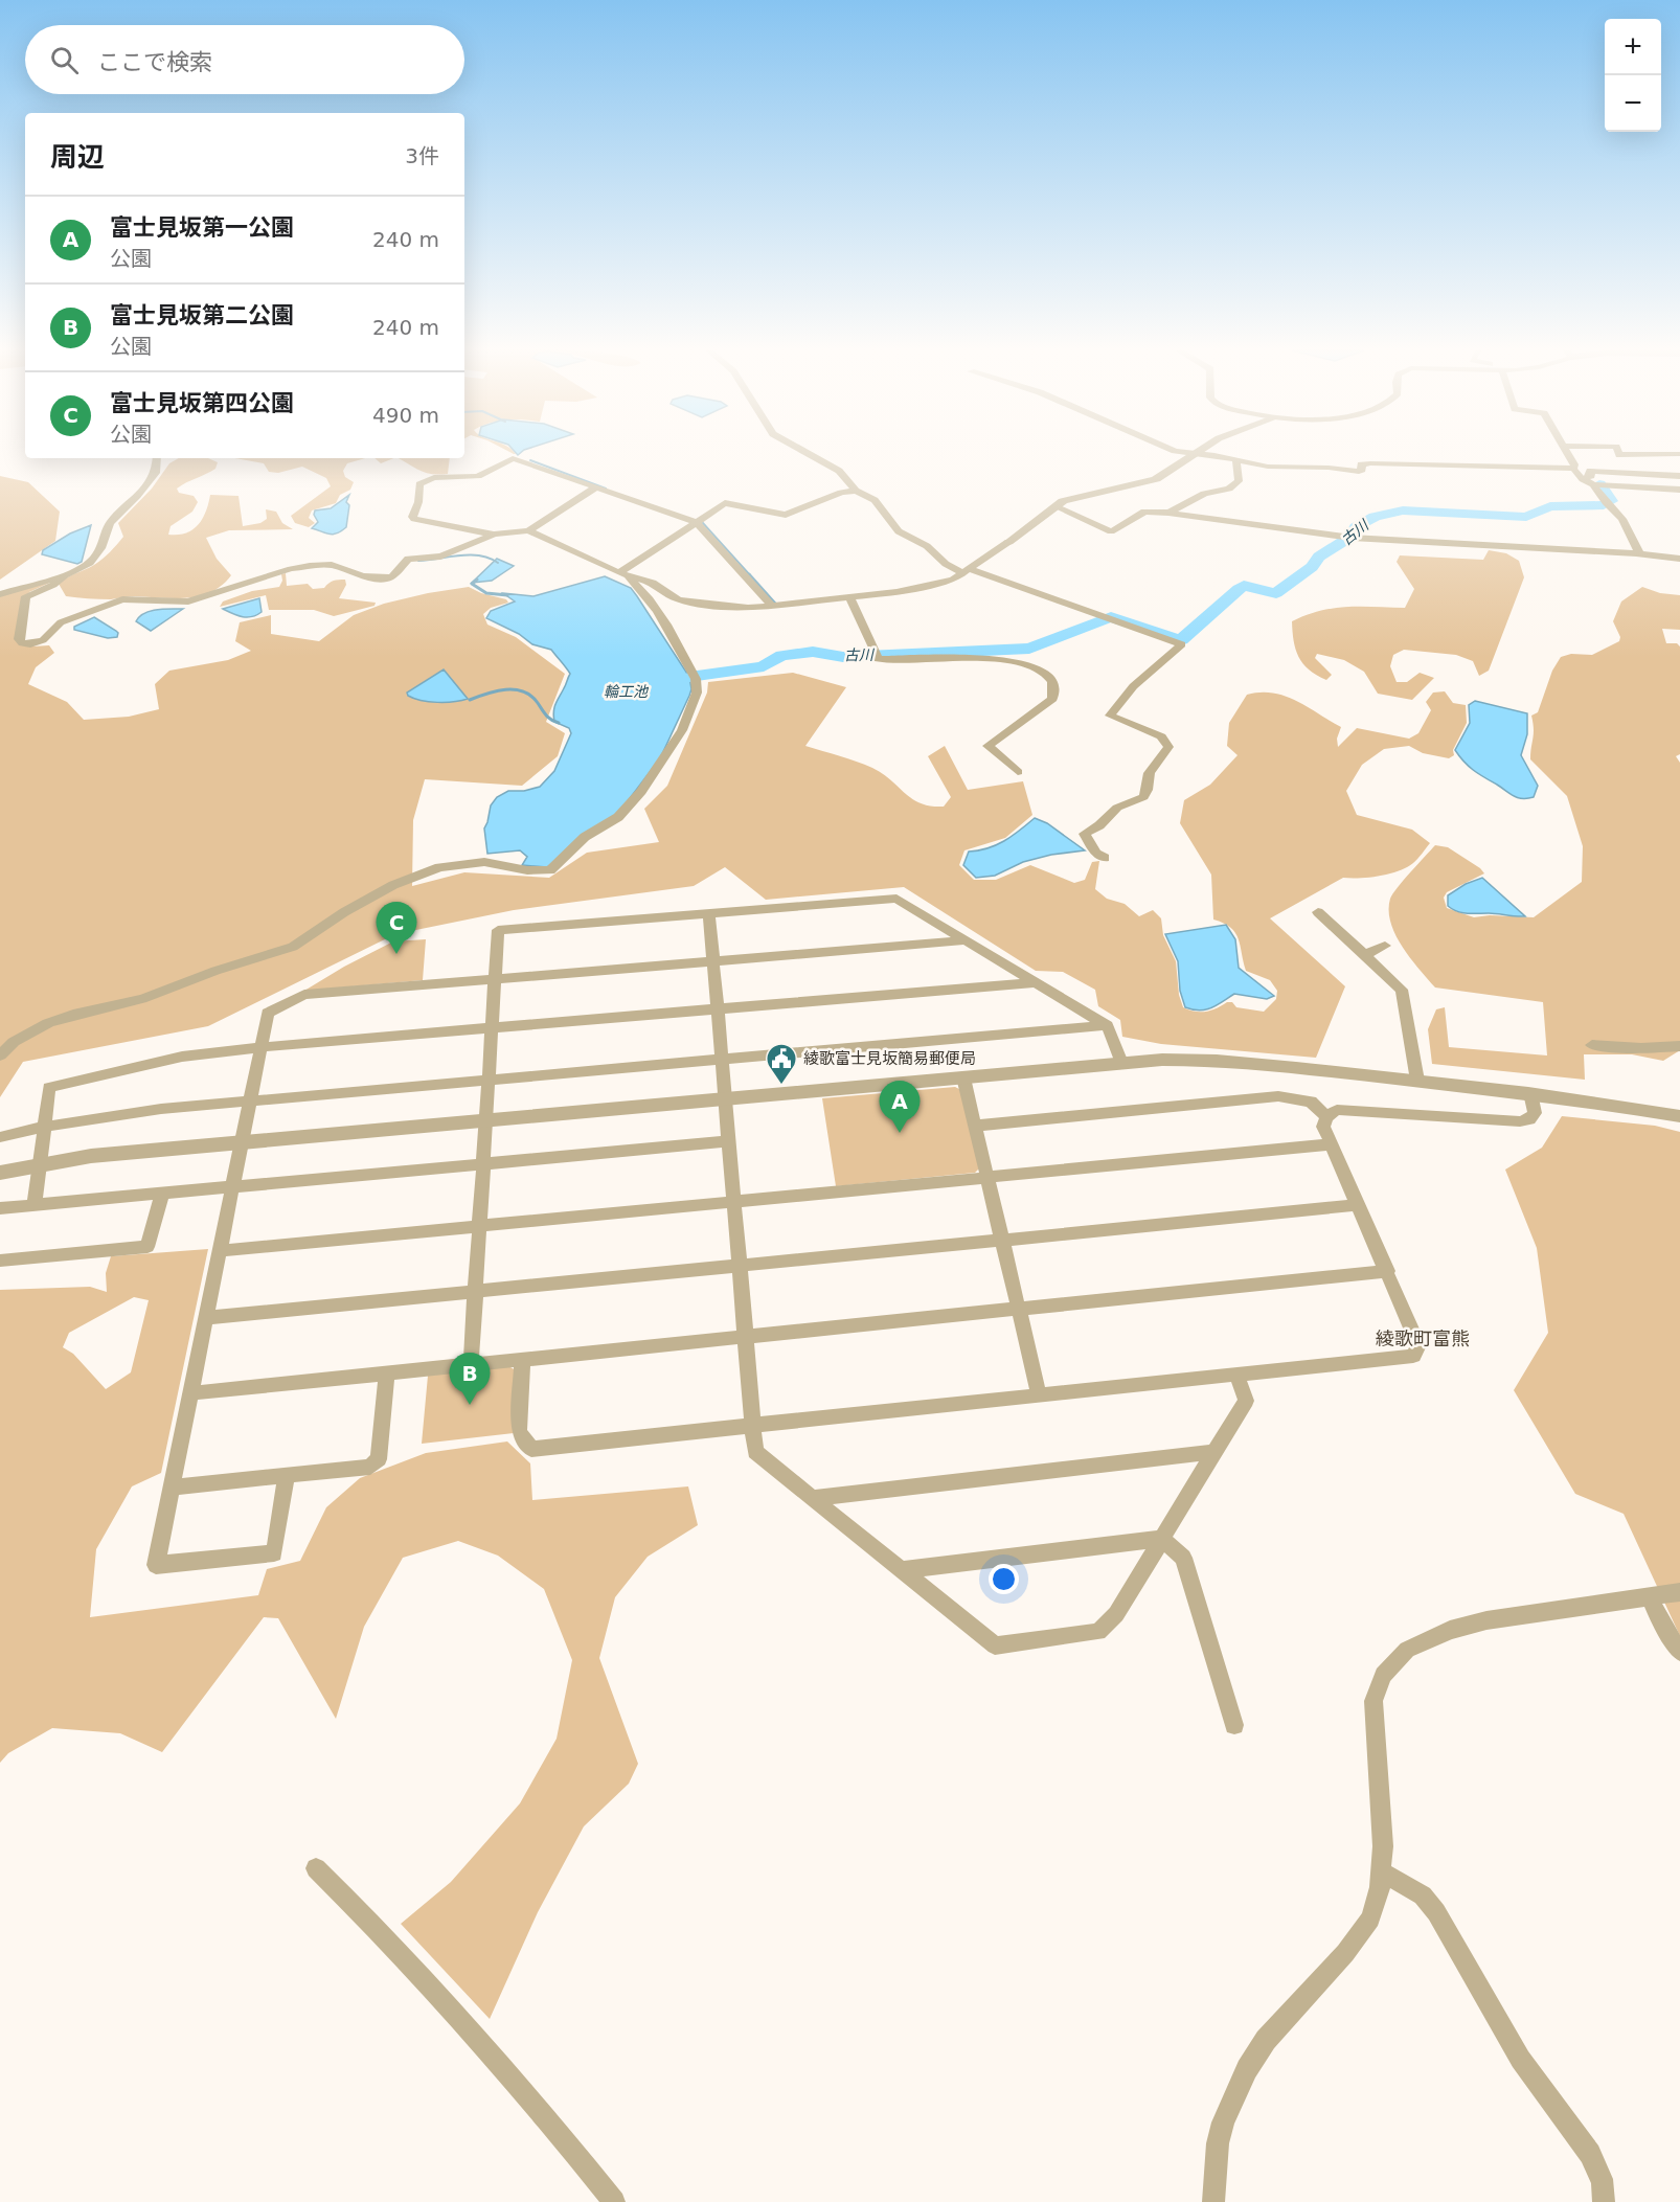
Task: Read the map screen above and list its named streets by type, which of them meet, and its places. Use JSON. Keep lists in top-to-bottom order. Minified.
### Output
{"districts":["綾歌町富熊"],"water":["古川","輪工池"],"places":{"public building":["綾歌富士見坂簡易郵便局"]},"page":{"map_buttons":["+","−"],"search":"ここで検索","heading":["周辺","3件"],"list":[{"mark":"A","name":"富士見坂第一公園","note":"公園","value":"240 m"},{"mark":"B","name":"富士見坂第二公園","note":"公園","value":"240 m"},{"mark":"C","name":"富士見坂第四公園","note":"公園","value":"490 m"}],"pins":["C","A","B"]}}
